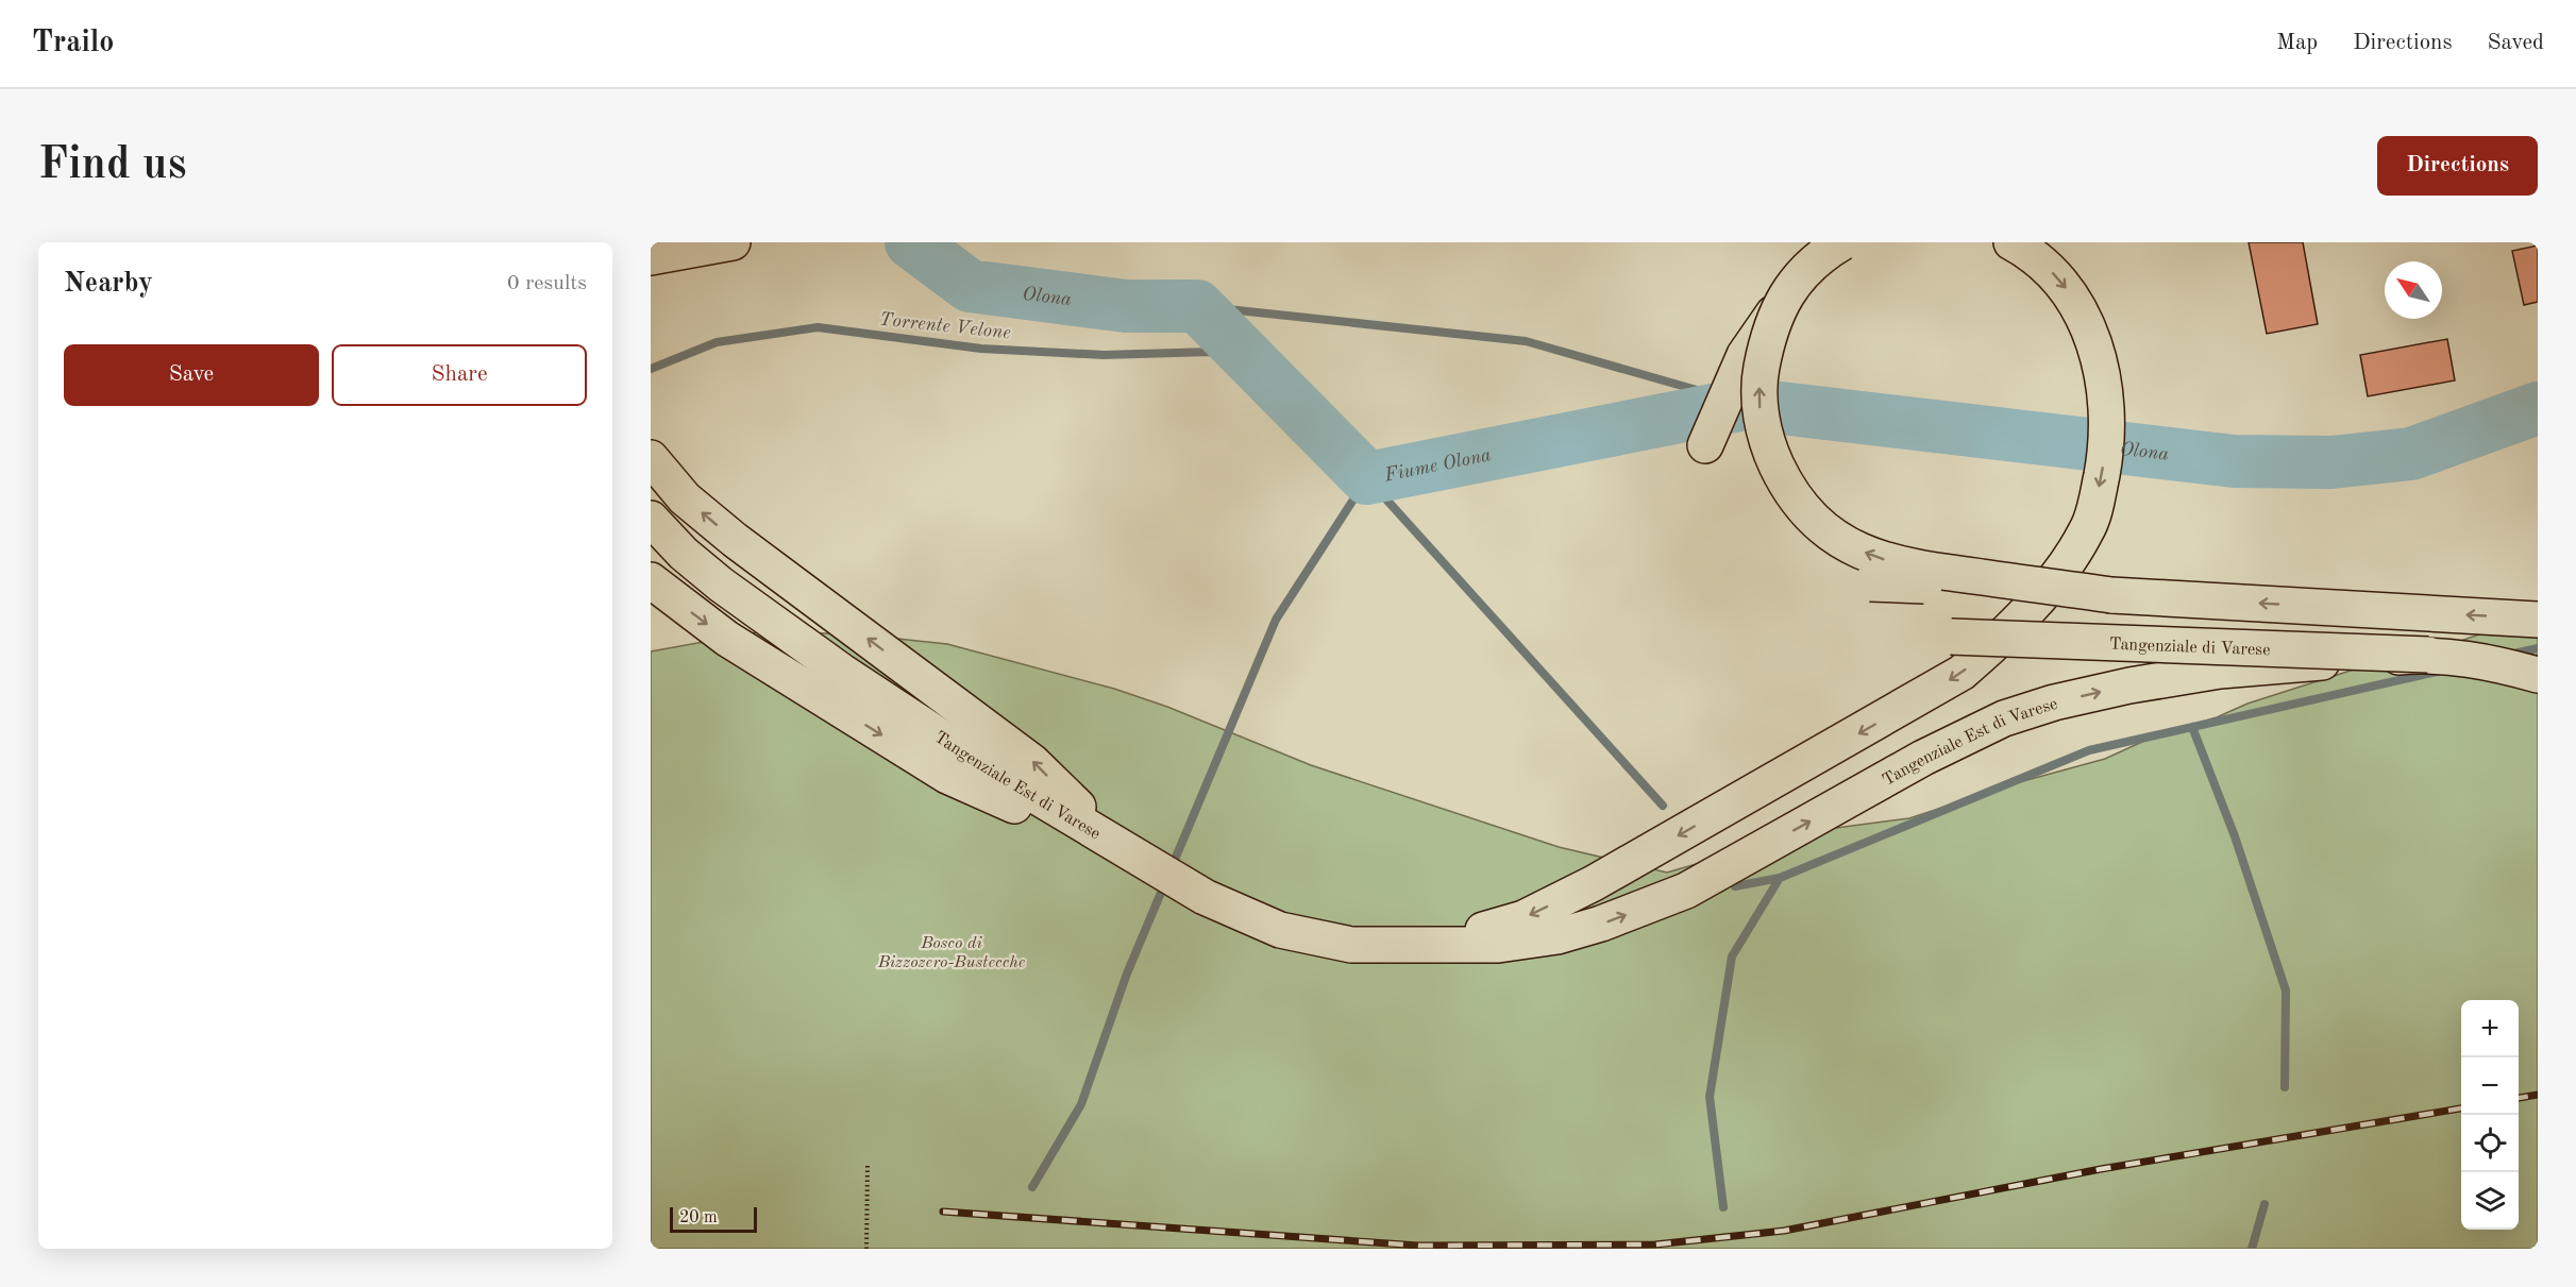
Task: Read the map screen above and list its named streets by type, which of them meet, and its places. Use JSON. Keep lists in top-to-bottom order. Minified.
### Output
{"streets":{"main road":["Tangenziale di Varese","Tangenziale Est di Varese"]},"crossings":[["Tangenziale di Varese","Tangenziale Est di Varese"]],"water":["Olona","Torrente Velone","Fiume Olona"],"parks":["Bosco di Bizzozero-Bustecche"],"scale_bar":"20 m","north":"top left","page":{"header":"Trailo","nav":["Map","Directions","Saved"],"buttons":["Directions",["Save","Share"]],"title":"Find us","heading":["Nearby","0 results"],"map_buttons":["+","−"],"scale":"20 m"}}
